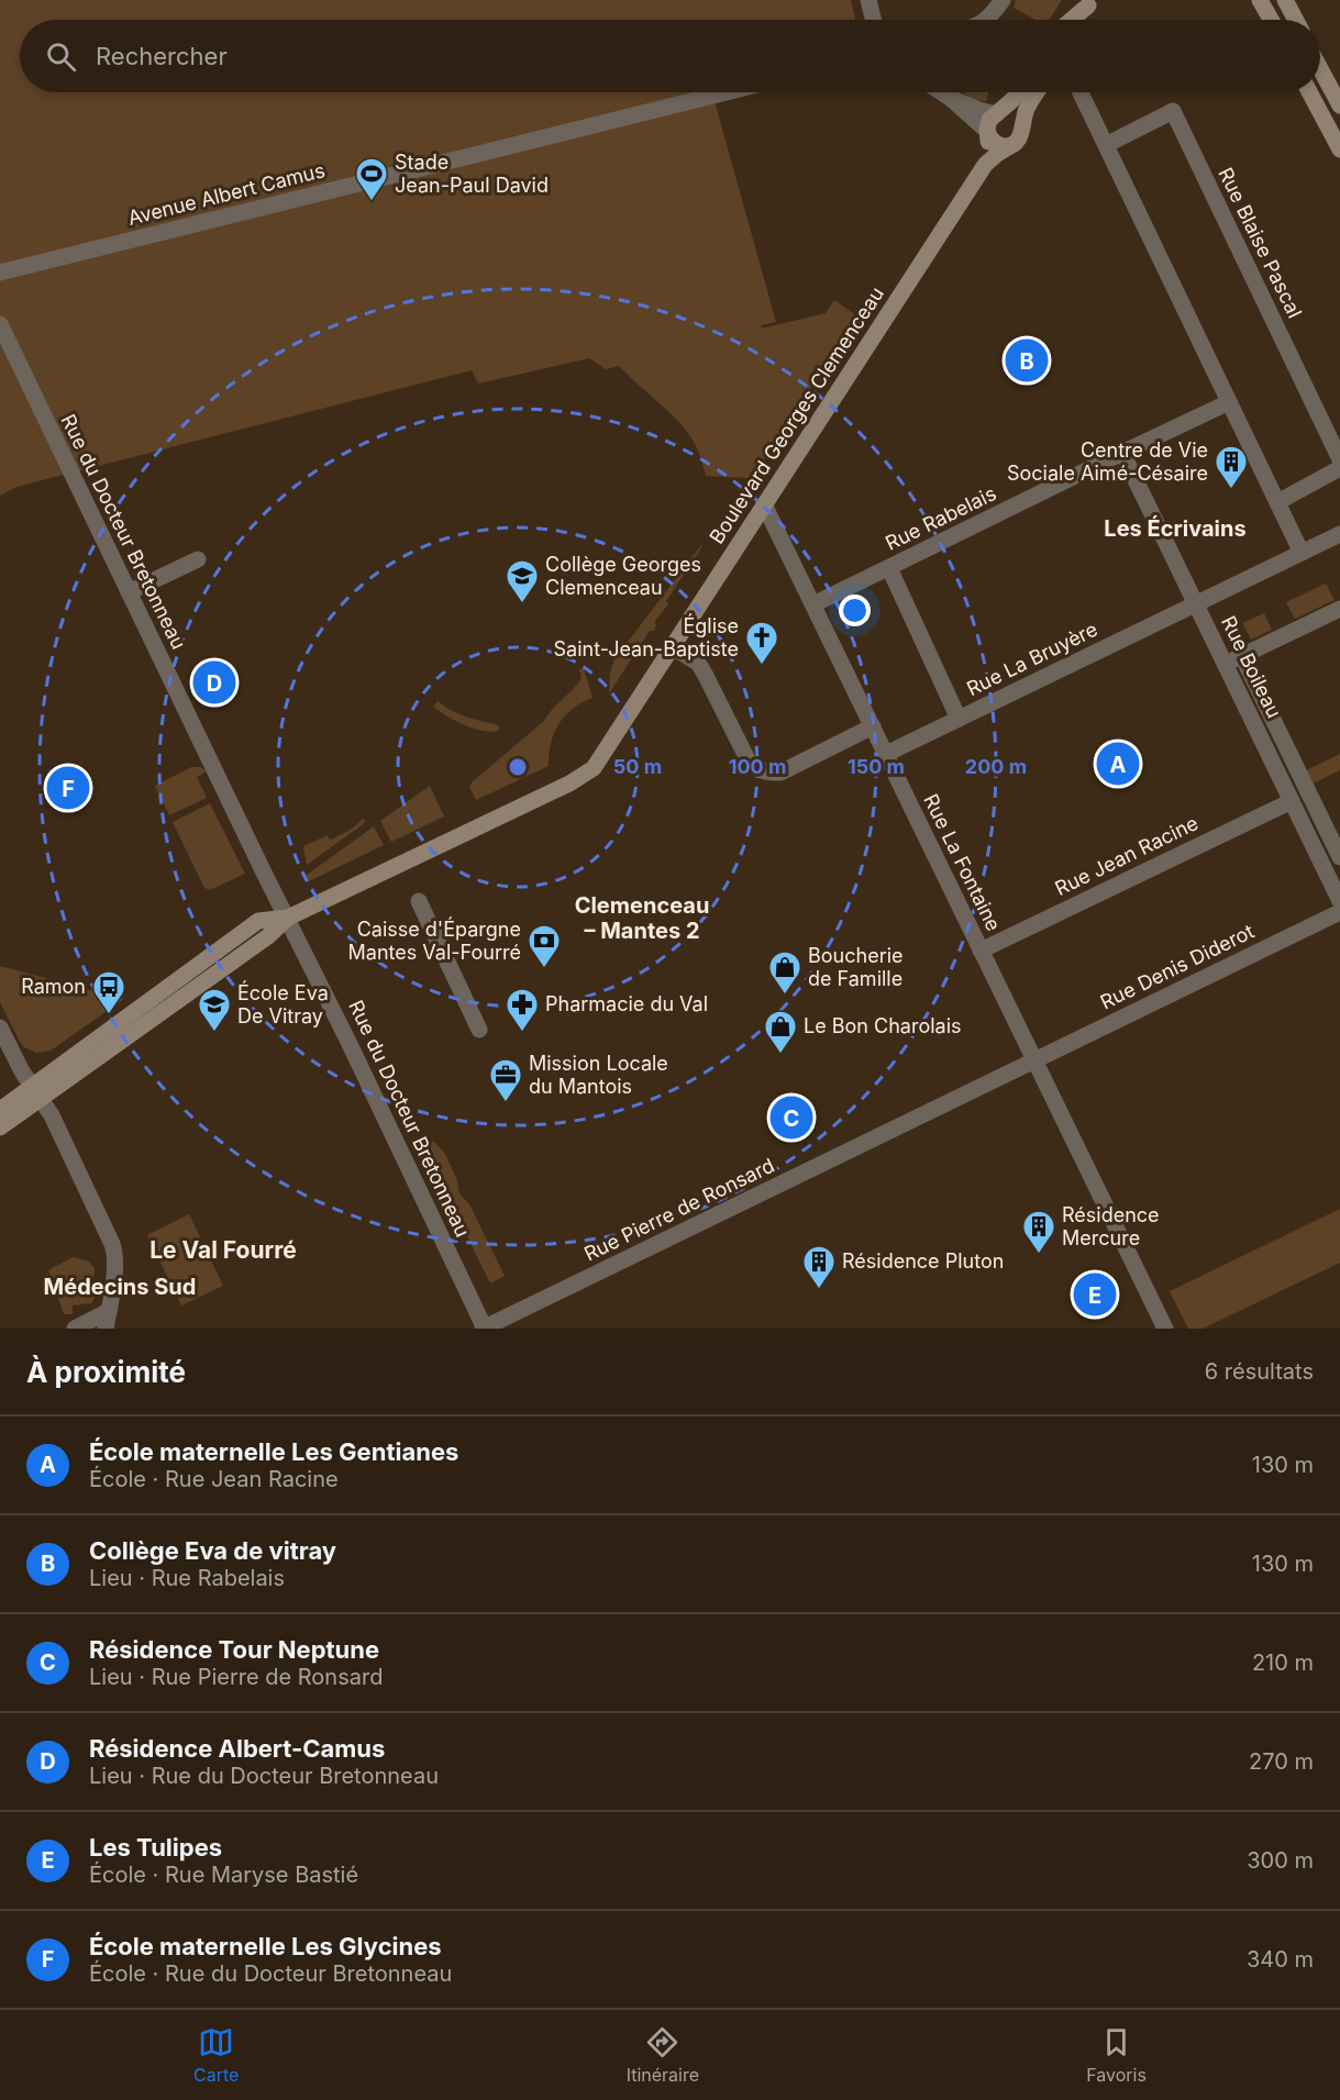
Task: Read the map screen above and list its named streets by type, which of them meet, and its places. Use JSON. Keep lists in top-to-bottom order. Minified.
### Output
{"streets":{"main road":["Boulevard Georges Clemenceau"],"street":["Avenue Albert Camus","Rue Blaise Pascal","Rue Rabelais","Rue du Docteur Bretonneau","Rue La Bruyère","Rue Boileau","Rue Jean Racine","Rue La Fontaine","Rue Denis Diderot","Rue Pierre de Ronsard"]},"crossings":[["Boulevard Georges Clemenceau","Rue du Docteur Bretonneau"],["Boulevard Georges Clemenceau","Rue La Fontaine"],["Rue Rabelais","Rue Boileau"],["Rue Rabelais","Rue La Fontaine"],["Rue du Docteur Bretonneau","Rue Pierre de Ronsard"],["Rue La Bruyère","Rue Boileau"],["Rue La Bruyère","Rue La Fontaine"],["Rue Boileau","Rue Jean Racine"],["Rue Jean Racine","Rue La Fontaine"],["Rue La Fontaine","Rue Denis Diderot"],["Rue La Fontaine","Rue Pierre de Ronsard"],["Rue Denis Diderot","Rue Pierre de Ronsard"]],"districts":["Les Écrivains","Clemenceau – Mantes 2","Le Val Fourré","Médecins Sud"],"places":{"sports":["Stade Jean-Paul David"],"building":["Centre de Vie Sociale Aimé-Césaire","Résidence Mercure","Résidence Pluton"],"school or university":["Collège Georges Clemenceau","École Eva De Vitray"],"church":["Église Saint-Jean-Baptiste"],"bank":["Caisse d'Épargne Mantes Val-Fourré"],"shop":["Boucherie de Famille","Le Bon Charolais"],"bus stop":["Ramon"],"pharmacy":["Pharmacie du Val"],"office":["Mission Locale du Mantois"]},"page":{"search":"Rechercher","pins":["B","D","A","F","C","E"],"heading":["À proximité","6 résultats"],"list":[{"mark":"A","name":"École maternelle Les Gentianes","note":"École · Rue Jean Racine","value":"130 m"},{"mark":"B","name":"Collège Eva de vitray","note":"Lieu · Rue Rabelais","value":"130 m"},{"mark":"C","name":"Résidence Tour Neptune","note":"Lieu · Rue Pierre de Ronsard","value":"210 m"},{"mark":"D","name":"Résidence Albert-Camus","note":"Lieu · Rue du Docteur Bretonneau","value":"270 m"},{"mark":"E","name":"Les Tulipes","note":"École · Rue Maryse Bastié","value":"300 m"},{"mark":"F","name":"École maternelle Les Glycines","note":"École · Rue du Docteur Bretonneau","value":"340 m"}],"nav":["Carte","Itinéraire","Favoris"]},"rings":["50 m","100 m","150 m","200 m"]}
